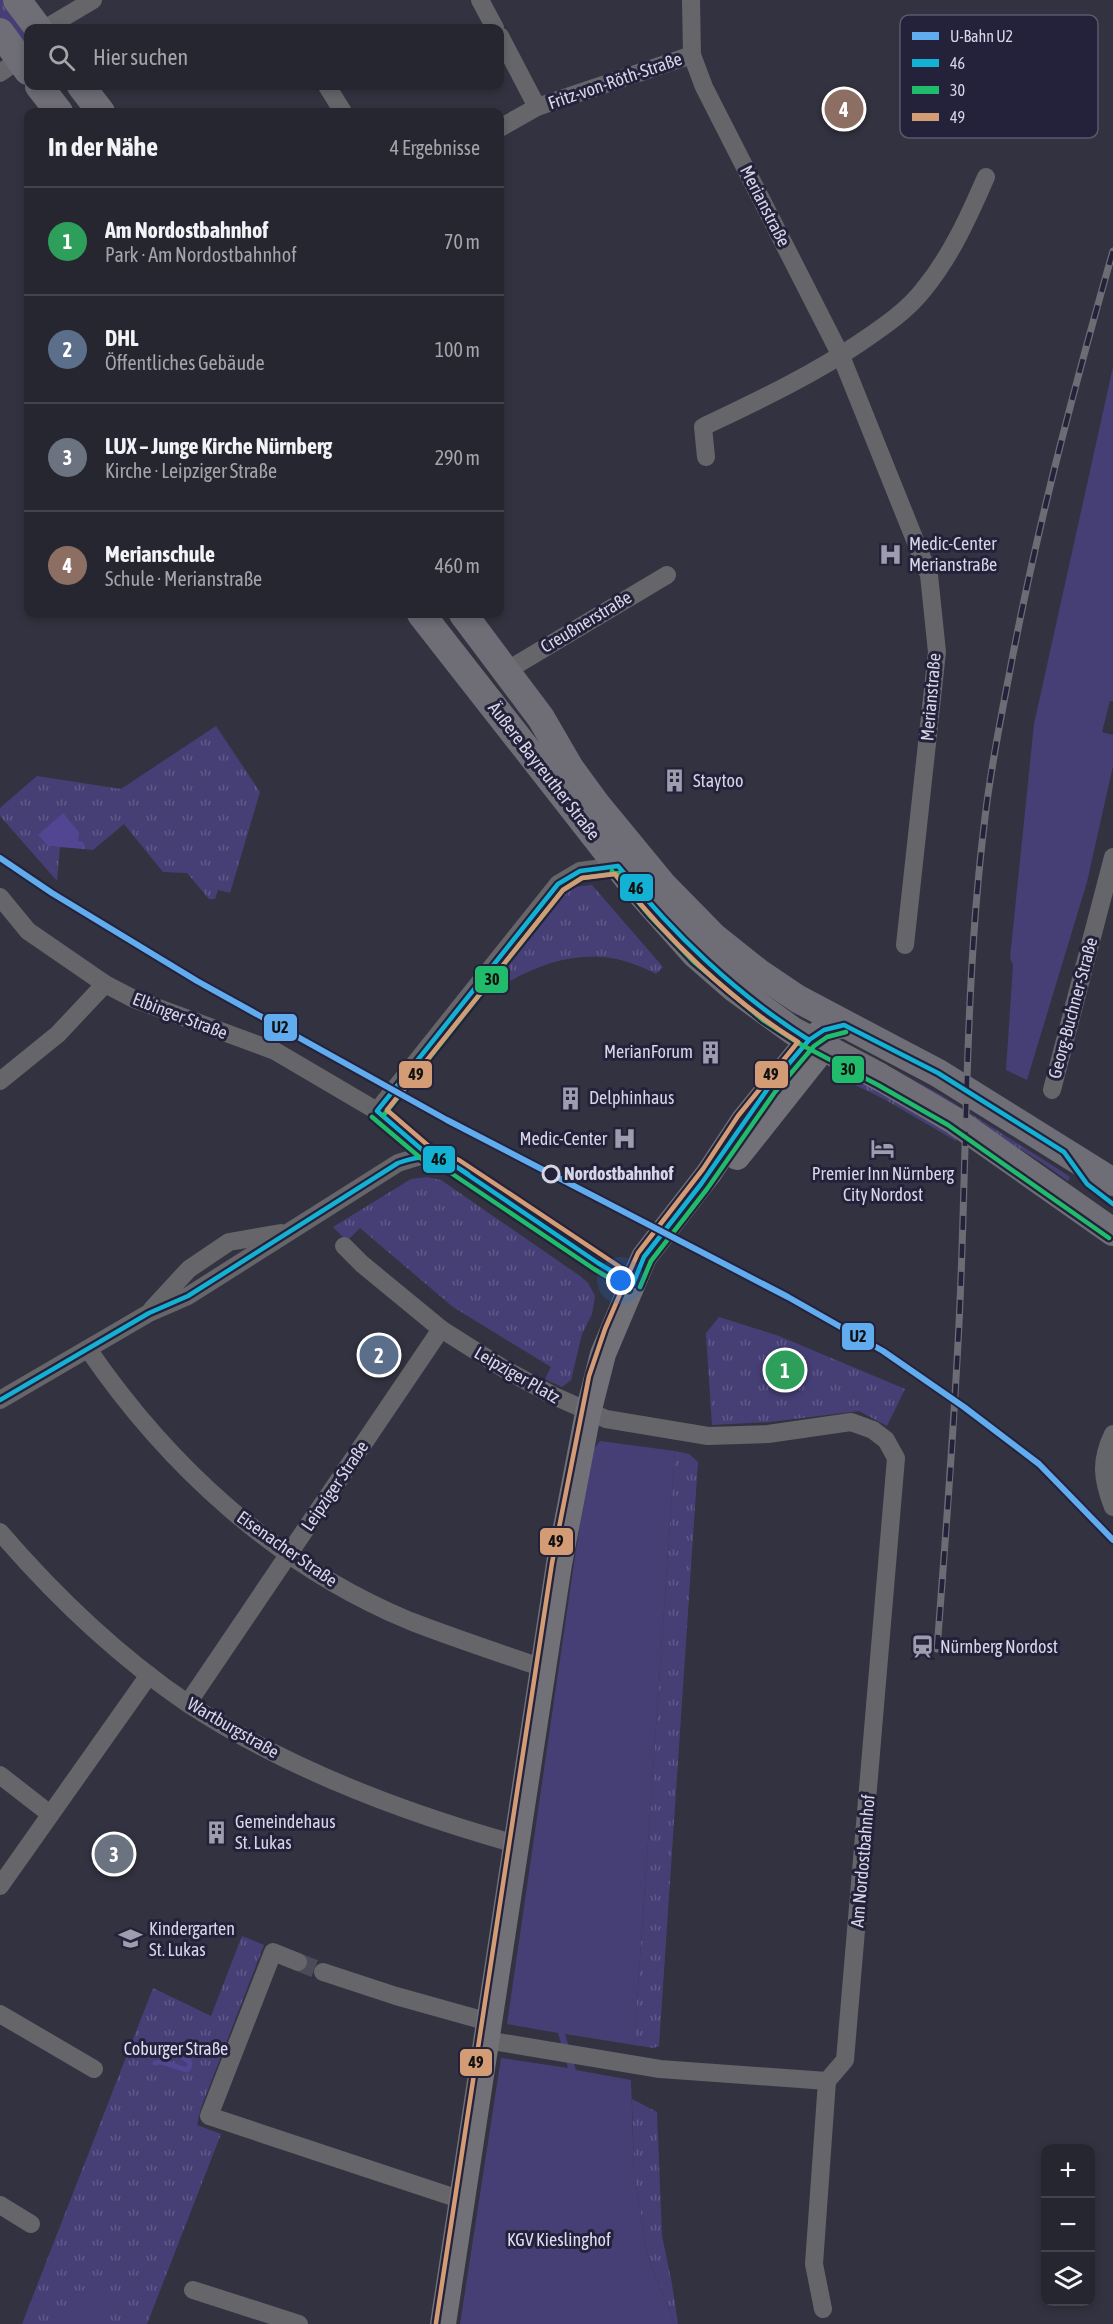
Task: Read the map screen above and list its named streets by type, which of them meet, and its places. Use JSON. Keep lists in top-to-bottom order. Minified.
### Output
{"streets":{"main road":["Äußere Bayreuther Straße"],"street":["Fritz-von-Röth-Straße","Merianstraße","Creußnerstraße","Georg-Buchner-Straße","Elbinger Straße","Leipziger Platz","Leipziger Straße","Eisenacher Straße","Wartburgstraße","Am Nordostbahnhof"]},"crossings":[["Fritz-von-Röth-Straße","Merianstraße"],["Creußnerstraße","Äußere Bayreuther Straße"],["Leipziger Platz","Leipziger Straße"],["Leipziger Platz","Am Nordostbahnhof"],["Leipziger Straße","Eisenacher Straße"],["Leipziger Straße","Wartburgstraße"]],"parks":["Coburger Straße","KGV Kieslinghof"],"places":{"hospital":["Medic-Center Merianstraße","Medic-Center"],"building":["Staytoo","MerianForum","Delphinhaus","Gemeindehaus St. Lukas"],"hotel":["Premier Inn Nürnberg City Nordost"],"other":["Nordostbahnhof"],"station":["Nürnberg Nordost"],"school or university":["Kindergarten St. Lukas"]},"lines":["metro line U2","transit line 46","transit line 30","transit line 49"],"legend":["U-Bahn U2","46","30","49"],"page":{"search":"Hier suchen","pins":["4","2","1","3"],"heading":["In der Nähe","4 Ergebnisse"],"list":[{"mark":"1","name":"Am Nordostbahnhof","note":"Park · Am Nordostbahnhof","value":"70 m"},{"mark":"2","name":"DHL","note":"Öffentliches Gebäude","value":"100 m"},{"mark":"3","name":"LUX – Junge Kirche Nürnberg","note":"Kirche · Leipziger Straße","value":"290 m"},{"mark":"4","name":"Merianschule","note":"Schule · Merianstraße","value":"460 m"}],"map_buttons":["+","−"]}}
